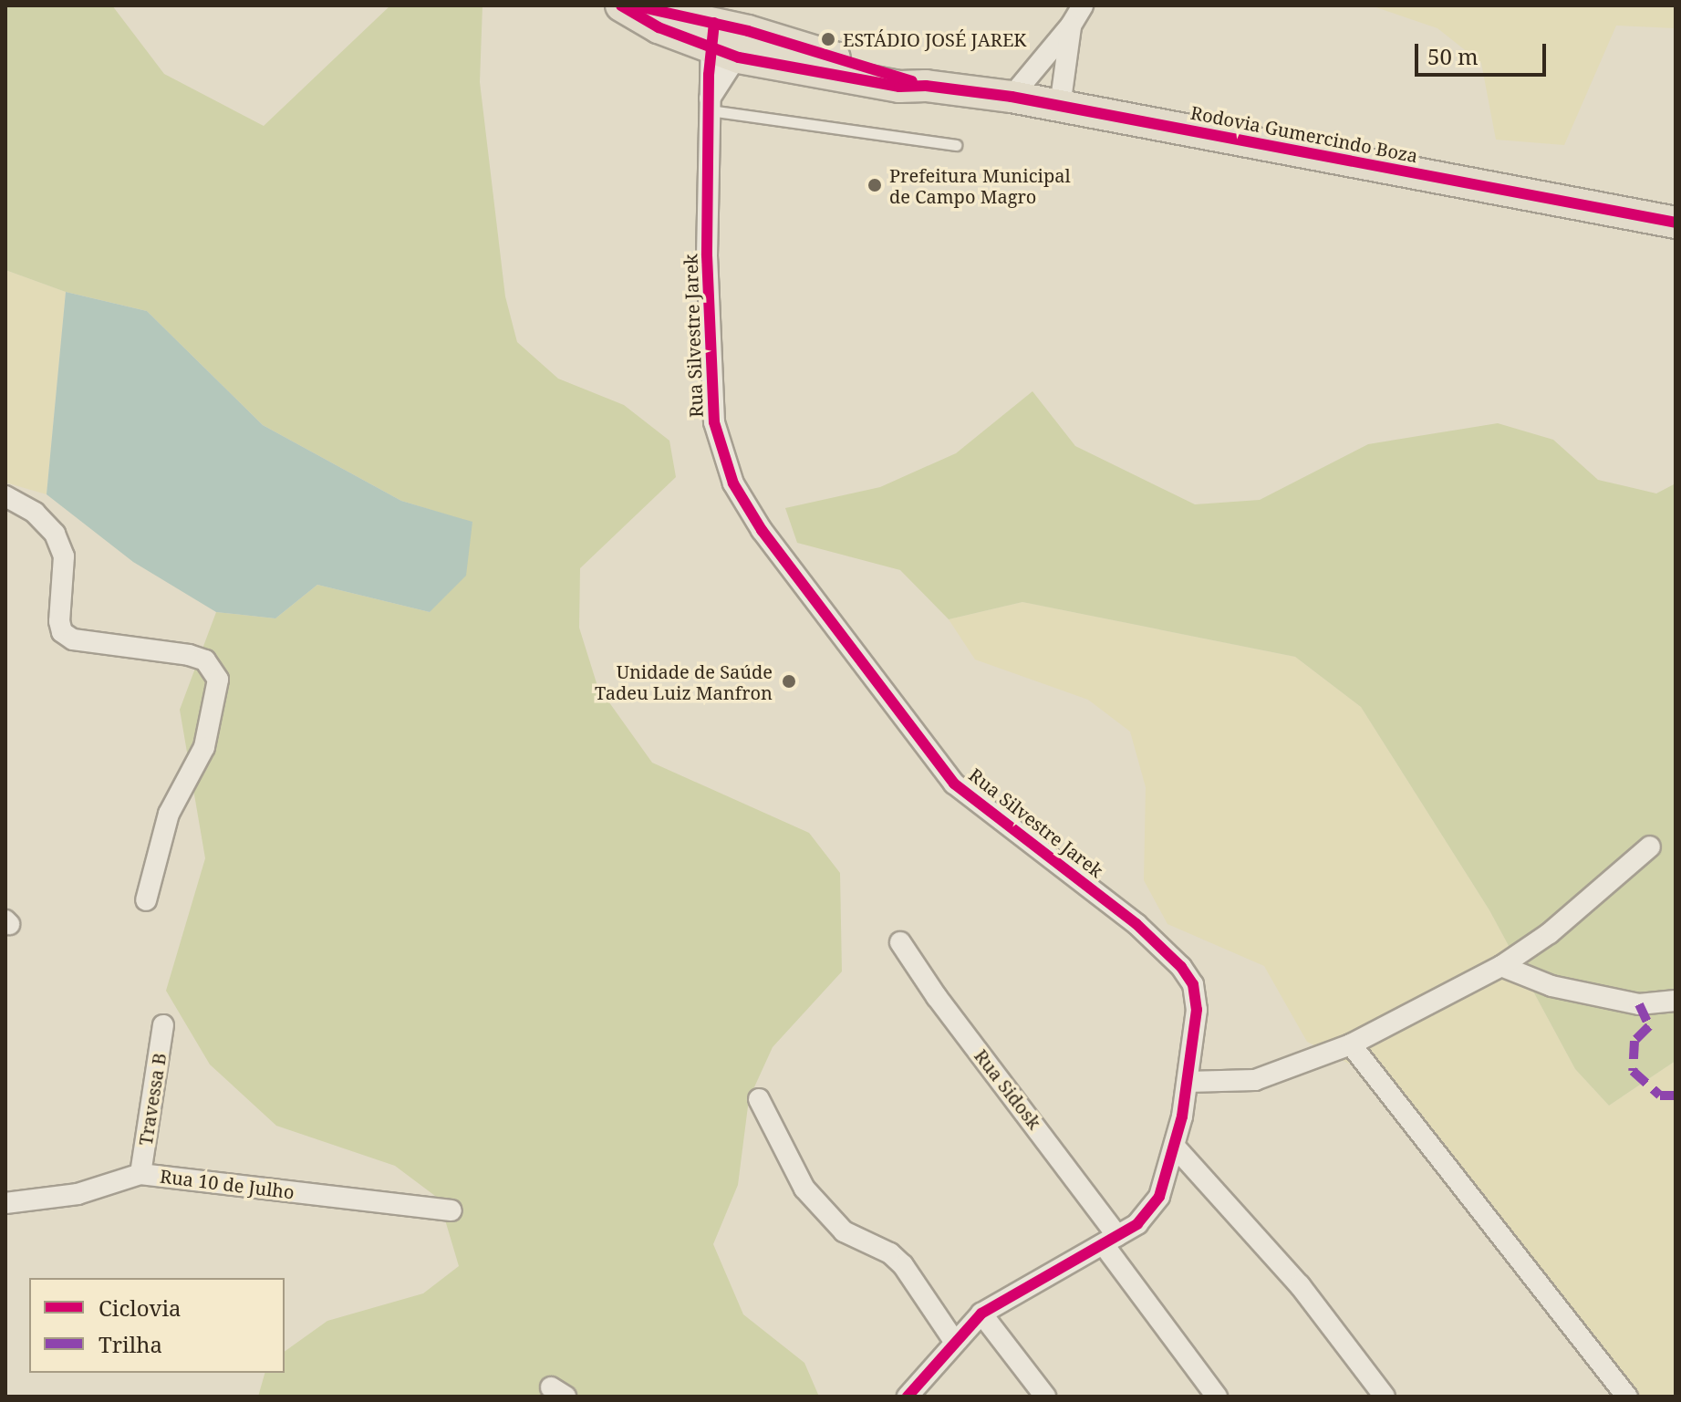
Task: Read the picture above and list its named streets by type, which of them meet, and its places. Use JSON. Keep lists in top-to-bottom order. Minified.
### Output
{"streets":{"main road":["Rodovia Gumercindo Boza"],"street":["Rua Silvestre Jarek","Rua Sidosk","Travessa B","Rua 10 de Julho"]},"crossings":[["Rodovia Gumercindo Boza","Rua Silvestre Jarek"],["Rua Silvestre Jarek","Rua Sidosk"],["Travessa B","Rua 10 de Julho"]],"places":["ESTÁDIO JOSÉ JAREK","Prefeitura Municipal de Campo Magro","Unidade de Saúde Tadeu Luiz Manfron"],"legend":["Ciclovia","Trilha"],"scale_bar":"50 m"}
